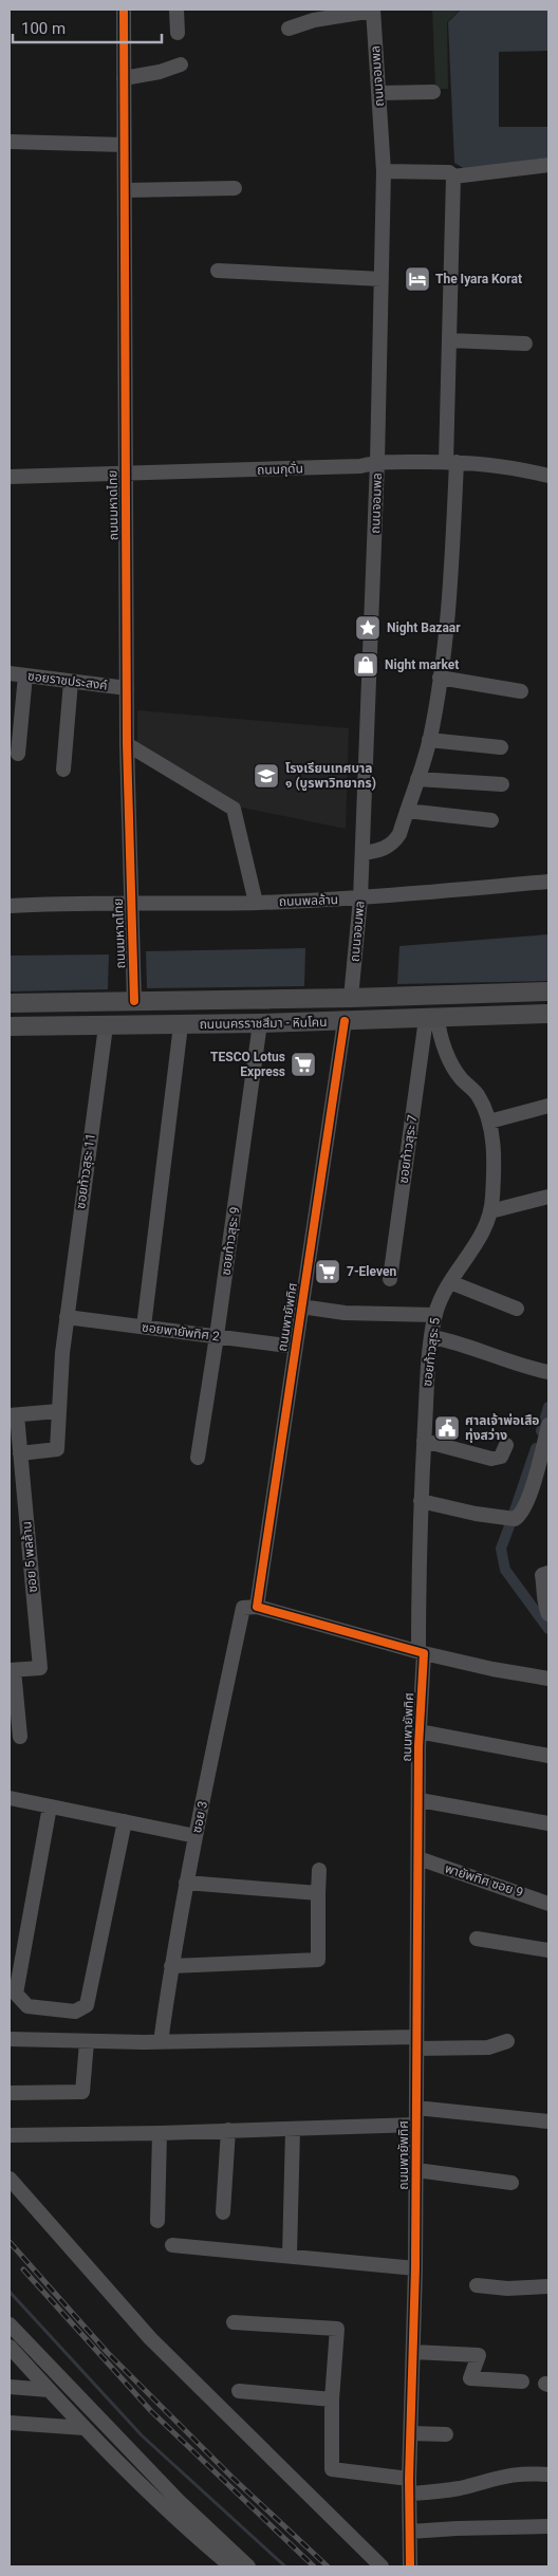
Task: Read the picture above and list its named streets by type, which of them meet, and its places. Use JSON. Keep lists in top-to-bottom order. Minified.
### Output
{"streets":{"main road":["ถนนนครราชสีมา - หินโคน"],"street":["ถนนจอมพล","ถนนกุดั่น","ถนนมหาดไทย","ซอยราชประสงค์","ถนนพลล้าน","ซอยท้าวสุระ 7","ซอยท้าวสุระ 11","ซอยท้าวสุระ 9","ถนนพายัพทิศ","ซอยพายัพทิศ 2","ซอยท้าวสุระ 5","ซอย 5 พลล้าน","ซอย 3","พายัพทิศ ซอย 9"]},"crossings":[["ถนนจอมพล","ถนนกุดั่น"],["ถนนจอมพล","ถนนพลล้าน"],["ถนนกุดั่น","ถนนมหาดไทย"],["ถนนมหาดไทย","ซอยราชประสงค์"],["ถนนมหาดไทย","ถนนพลล้าน"],["ถนนนครราชสีมา - หินโคน","ซอยท้าวสุระ 7"],["ถนนนครราชสีมา - หินโคน","ซอยท้าวสุระ 11"],["ถนนนครราชสีมา - หินโคน","ซอยท้าวสุระ 9"],["ถนนนครราชสีมา - หินโคน","ถนนพายัพทิศ"],["ถนนนครราชสีมา - หินโคน","ซอยท้าวสุระ 5"],["ซอยท้าวสุระ 7","ซอยท้าวสุระ 5"],["ซอยท้าวสุระ 11","ซอยพายัพทิศ 2"],["ซอยท้าวสุระ 11","ซอย 5 พลล้าน"],["ซอยท้าวสุระ 9","ซอยพายัพทิศ 2"],["ถนนพายัพทิศ","ซอยพายัพทิศ 2"],["ถนนพายัพทิศ","ซอยท้าวสุระ 5"],["ถนนพายัพทิศ","ซอย 3"],["ถนนพายัพทิศ","พายัพทิศ ซอย 9"]],"places":{"hotel":["The Iyara Korat"],"place":["Night Bazaar"],"shop":["Night market"],"school or university":["โรงเรียนเทศบาล ๑ (บูรพาวิทยากร)"],"supermarket":["TESCO Lotus Express","7-Eleven"],"public building":["ศาลเจ้าพ่อเสือ ทุ่งสว่าง"]},"scale_bar":"100 m"}
